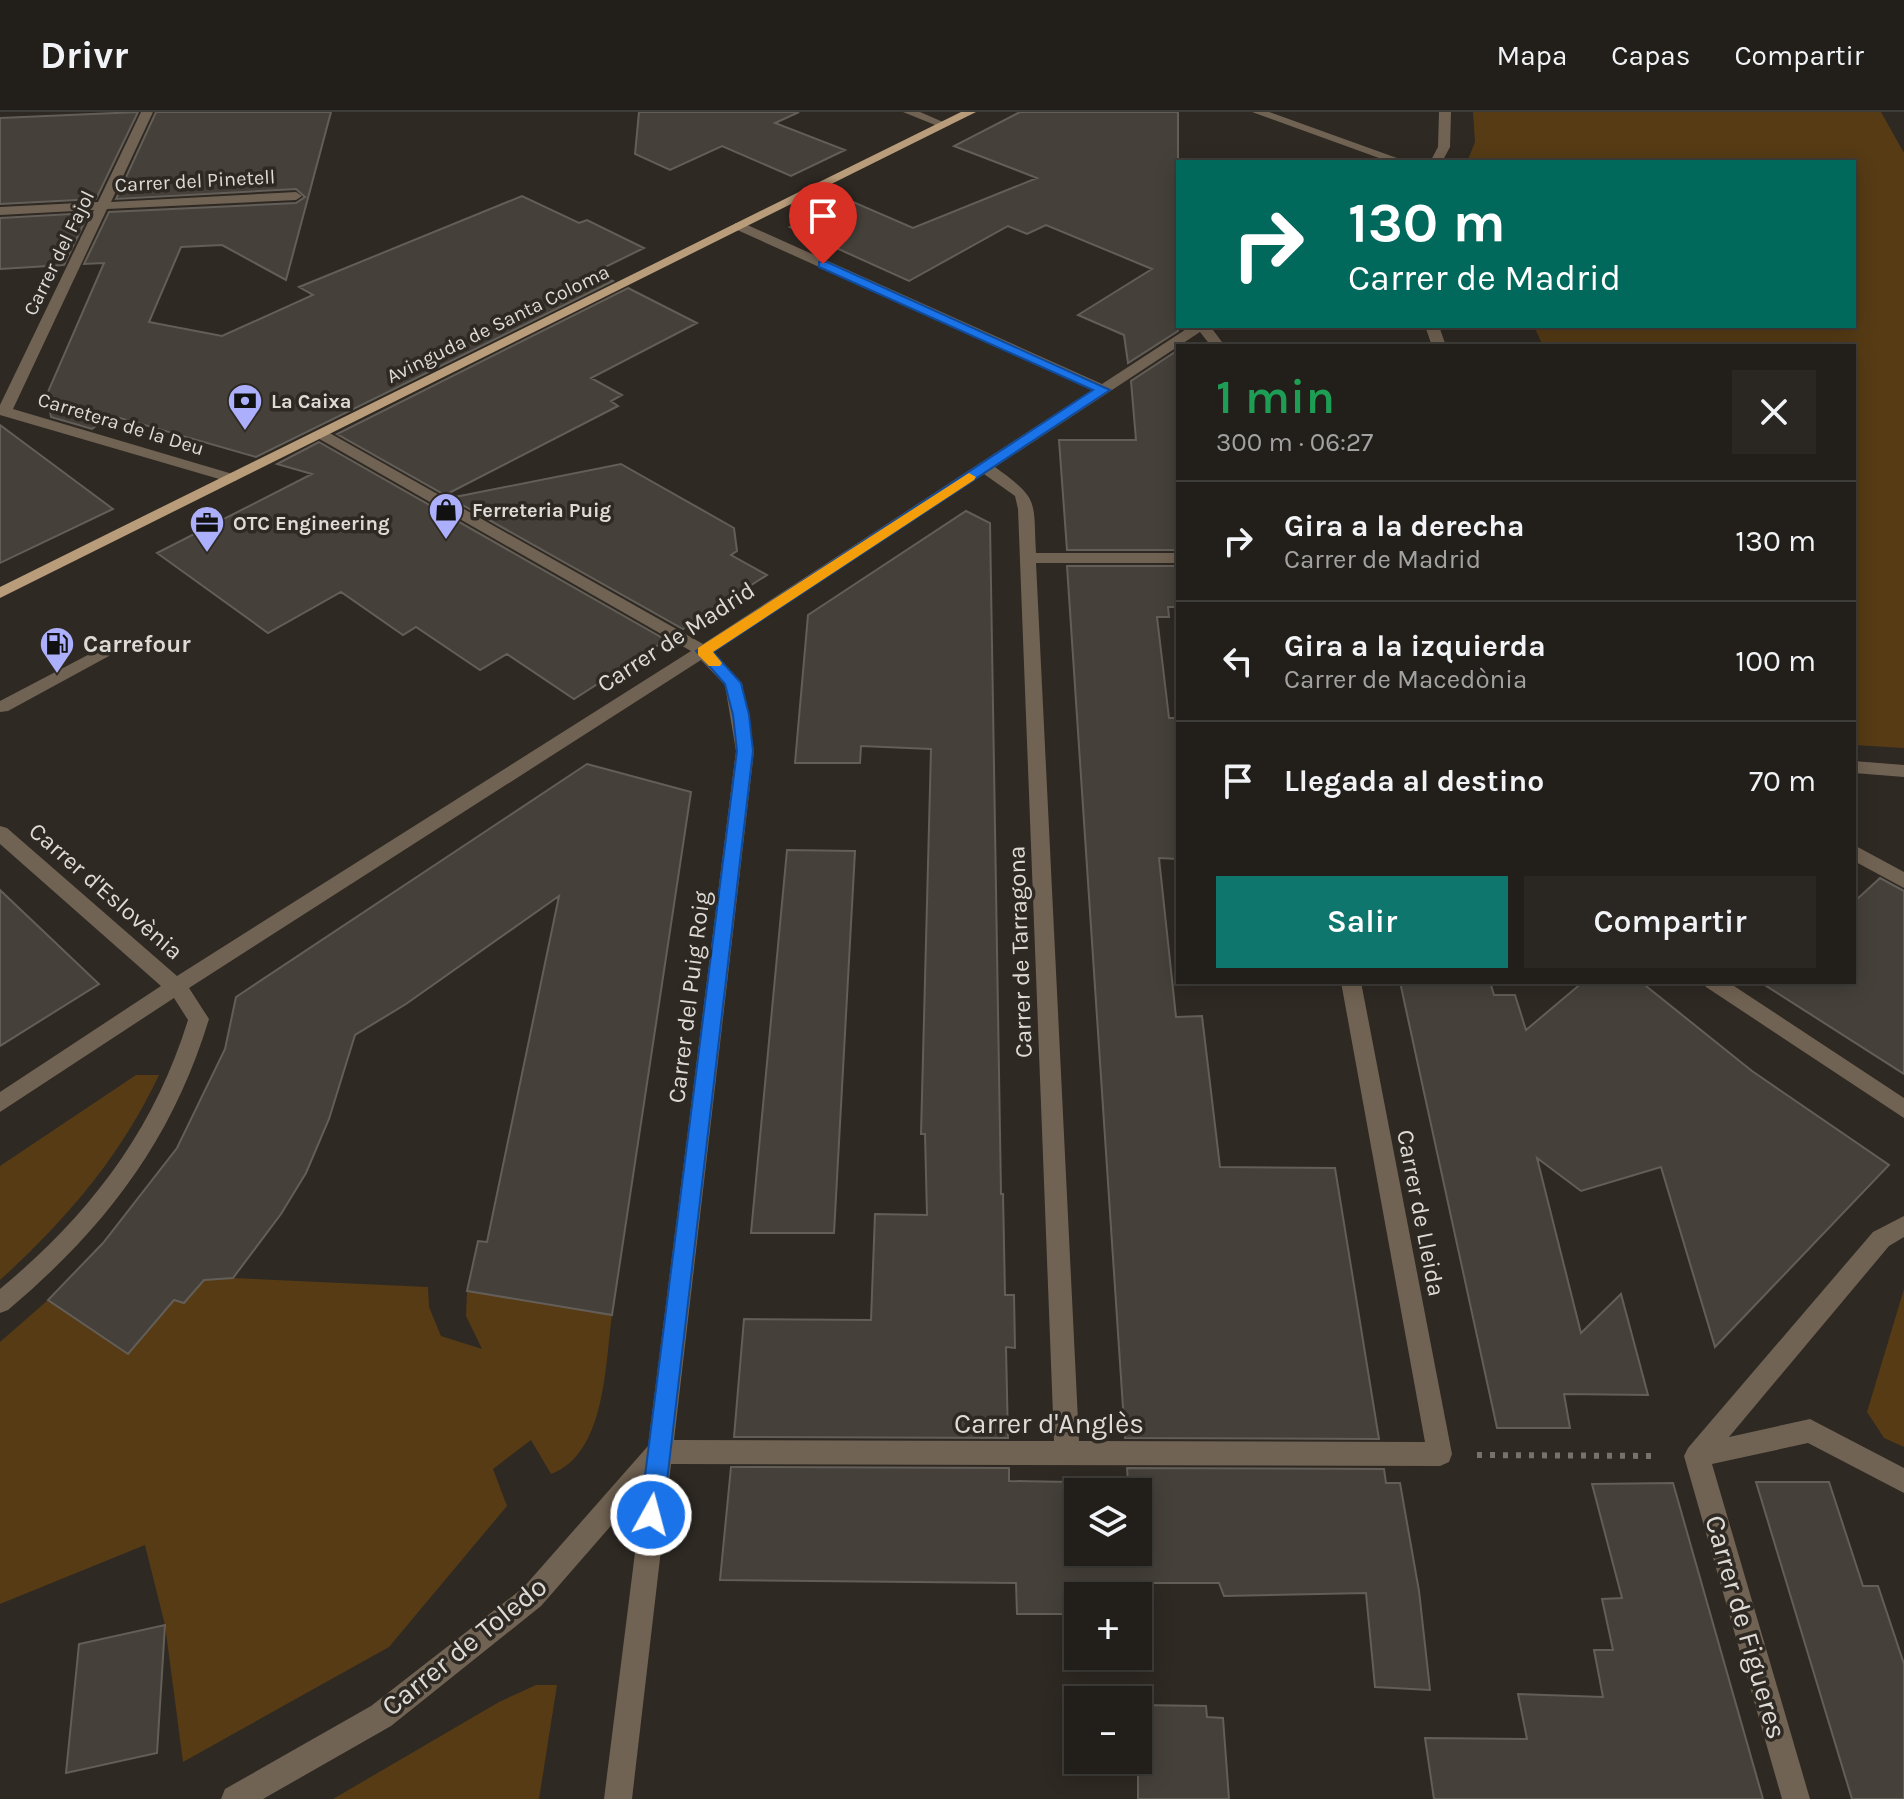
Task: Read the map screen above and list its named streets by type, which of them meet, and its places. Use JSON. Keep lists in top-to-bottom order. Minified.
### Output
{"streets":{"main road":["Avinguda de Santa Coloma"],"street":["Carrer del Pinetell","Carrer del Fajol","Carretera de la Deu","Carrer de Madrid","Carrer d'Eslovènia","Carrer de Tarragona","Carrer del Puig Roig","Carrer de Lleida","Carrer d'Anglès","Carrer de Figueres","Carrer de Toledo"]},"crossings":[["Carrer del Pinetell","Carrer del Fajol"],["Carrer del Fajol","Carretera de la Deu"],["Avinguda de Santa Coloma","Carretera de la Deu"],["Avinguda de Santa Coloma","Carrer del Puig Roig"],["Carrer de Madrid","Carrer d'Eslovènia"],["Carrer de Madrid","Carrer de Tarragona"],["Carrer de Madrid","Carrer del Puig Roig"],["Carrer de Tarragona","Carrer d'Anglès"],["Carrer del Puig Roig","Carrer d'Anglès"],["Carrer del Puig Roig","Carrer de Toledo"],["Carrer de Lleida","Carrer d'Anglès"],["Carrer d'Anglès","Carrer de Toledo"]],"places":{"bank":["La Caixa"],"shop":["Ferreteria Puig"],"office":["OTC Engineering"],"fuel station":["Carrefour"]},"page":{"header":"Drivr","nav":["Mapa","Capas","Compartir"],"turn":["130 m","Carrer de Madrid"],"heading":["1 min","300 m · 06:27"],"list":[{"name":"Gira a la derecha","note":"Carrer de Madrid","value":"130 m"},{"name":"Gira a la izquierda","note":"Carrer de Macedònia","value":"100 m"},{"name":"Llegada al destino","value":"70 m"}],"buttons":["Salir","Compartir"],"map_buttons":["+","−"]}}
